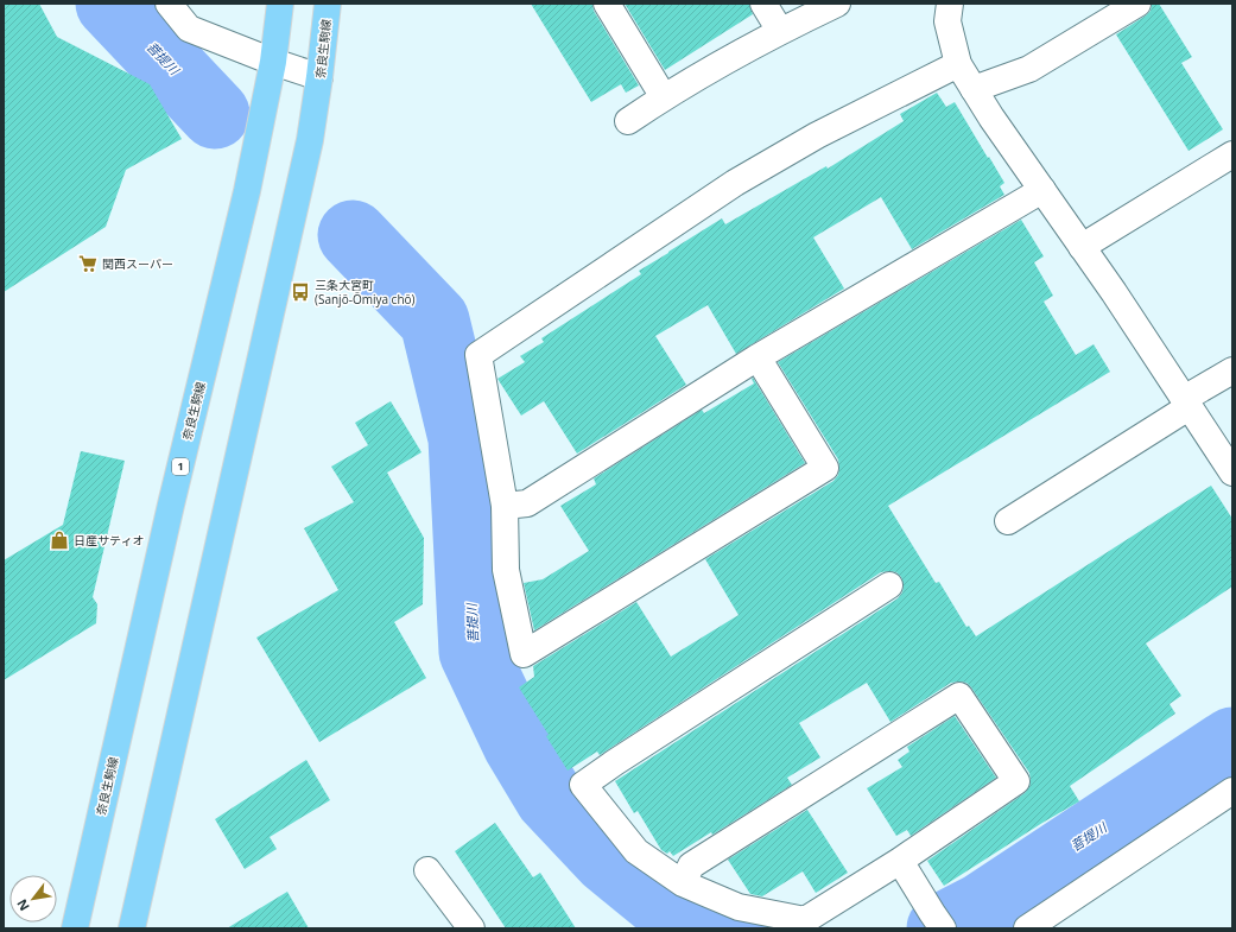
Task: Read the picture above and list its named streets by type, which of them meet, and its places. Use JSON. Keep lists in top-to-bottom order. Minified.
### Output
{"streets":{"main road":["奈良生駒線","1"]},"water":["菩提川"],"places":{"supermarket":["関西スーパー"],"bus stop":["三条大宮町 (Sanjō-Ōmiya chō)"],"shop":["日産サティオ"]},"north":"bottom left"}
